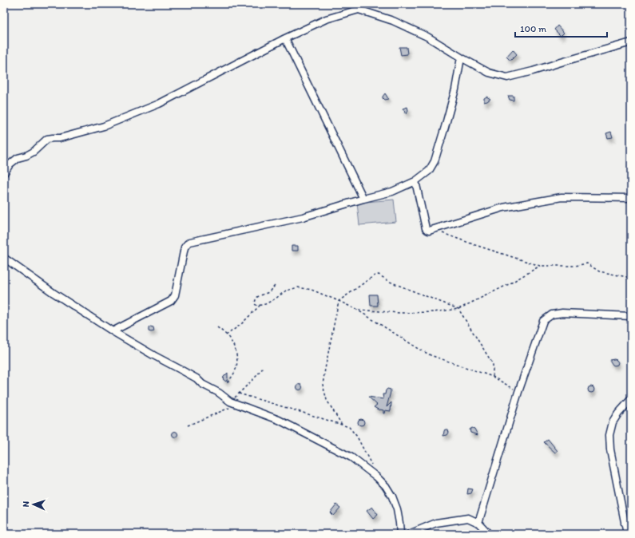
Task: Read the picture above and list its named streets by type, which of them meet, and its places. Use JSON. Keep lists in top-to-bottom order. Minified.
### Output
{"scale_bar":"100 m","north":"left"}
